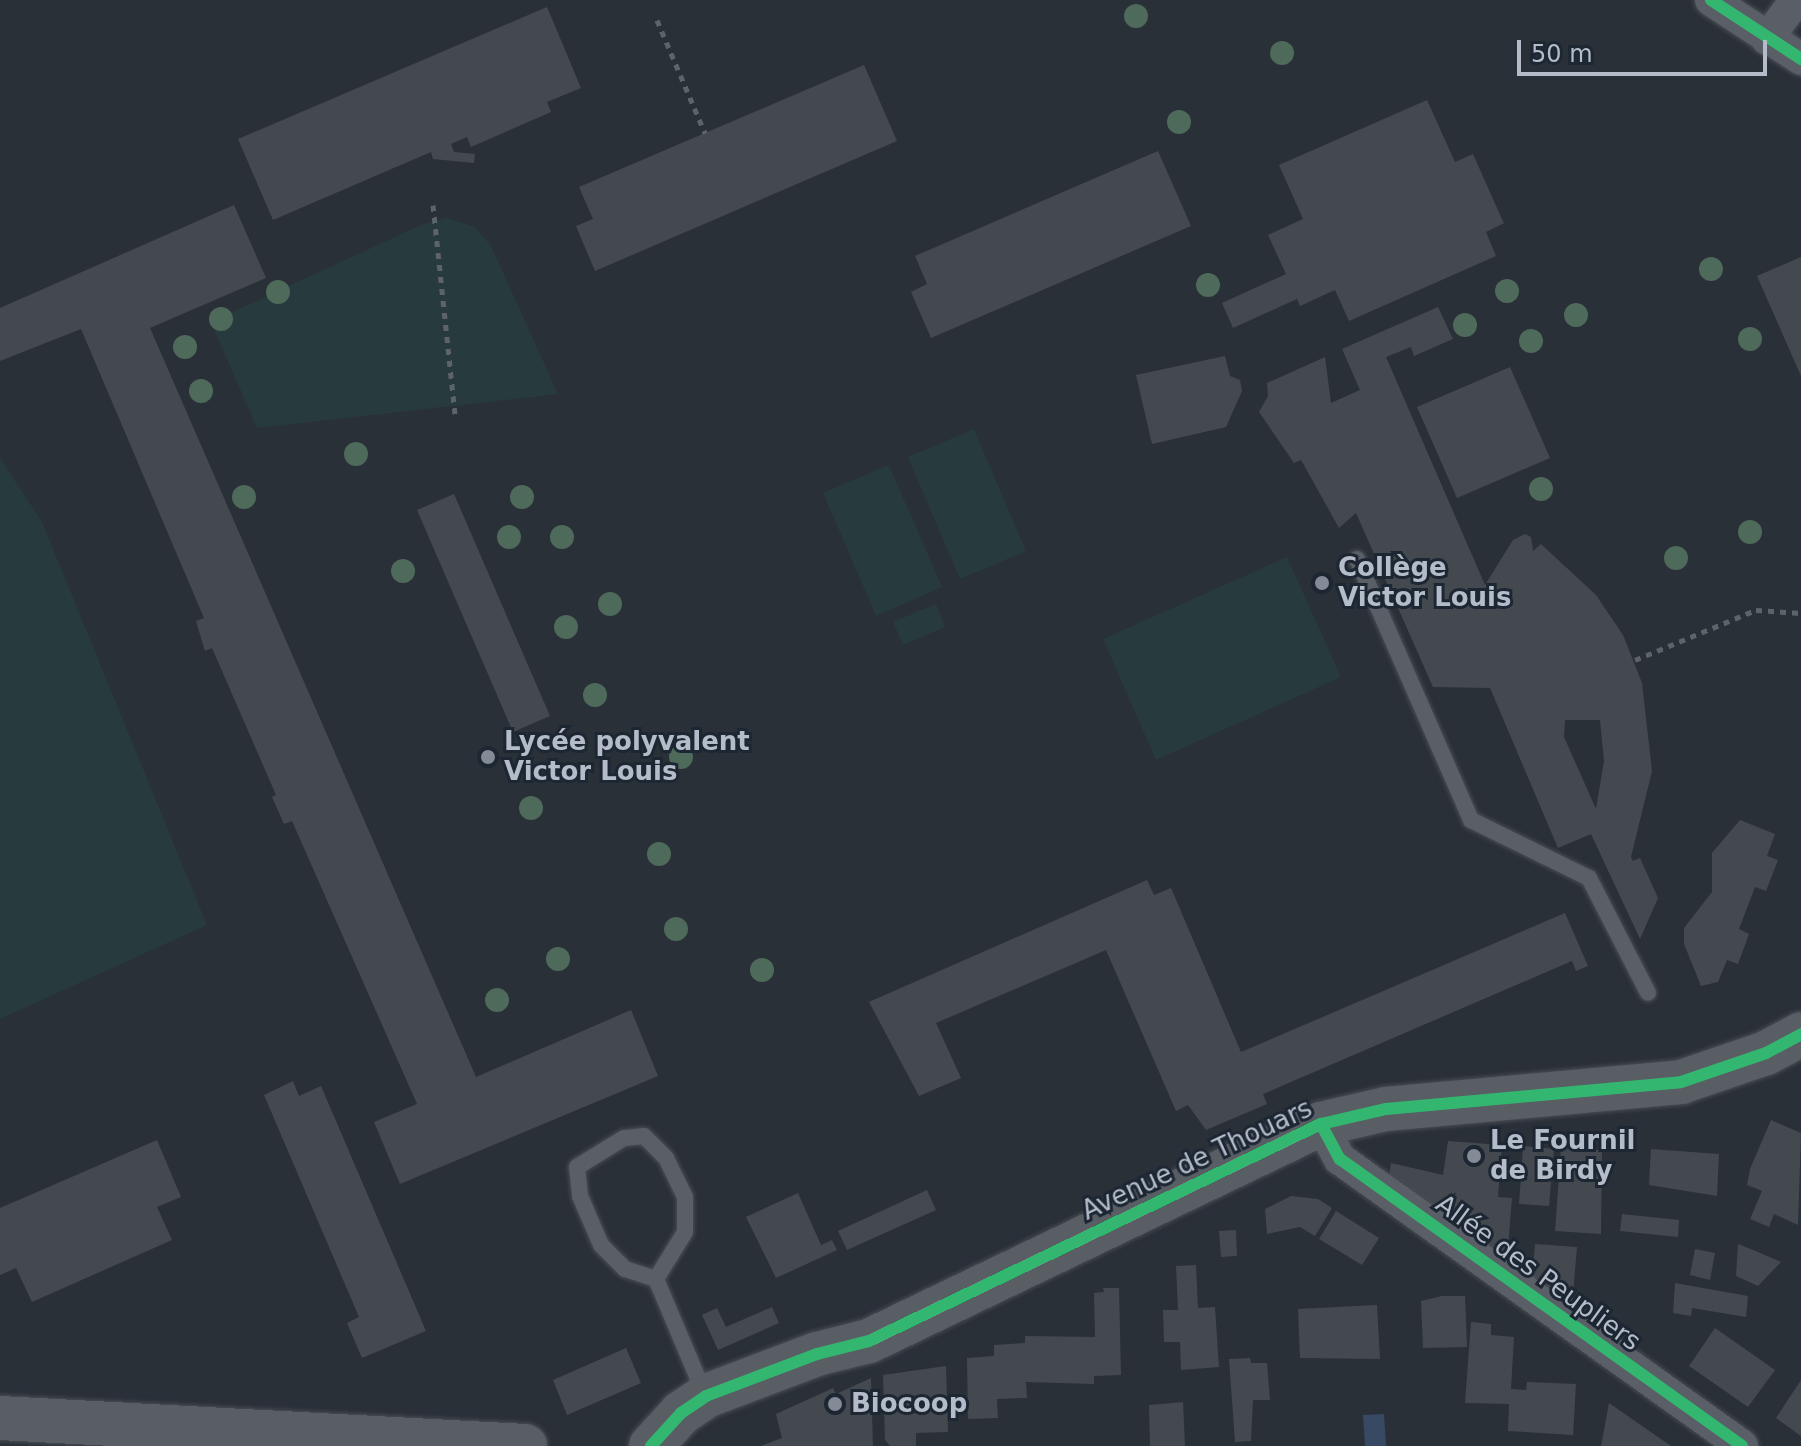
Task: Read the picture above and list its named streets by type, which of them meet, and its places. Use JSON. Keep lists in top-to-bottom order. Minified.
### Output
{"streets":{"street":["Avenue de Thouars","Allée des Peupliers"]},"crossings":[["Avenue de Thouars","Allée des Peupliers"]],"places":["Collège Victor Louis","Lycée polyvalent Victor Louis","Le Fournil de Birdy","Biocoop"],"scale_bar":"50 m"}
